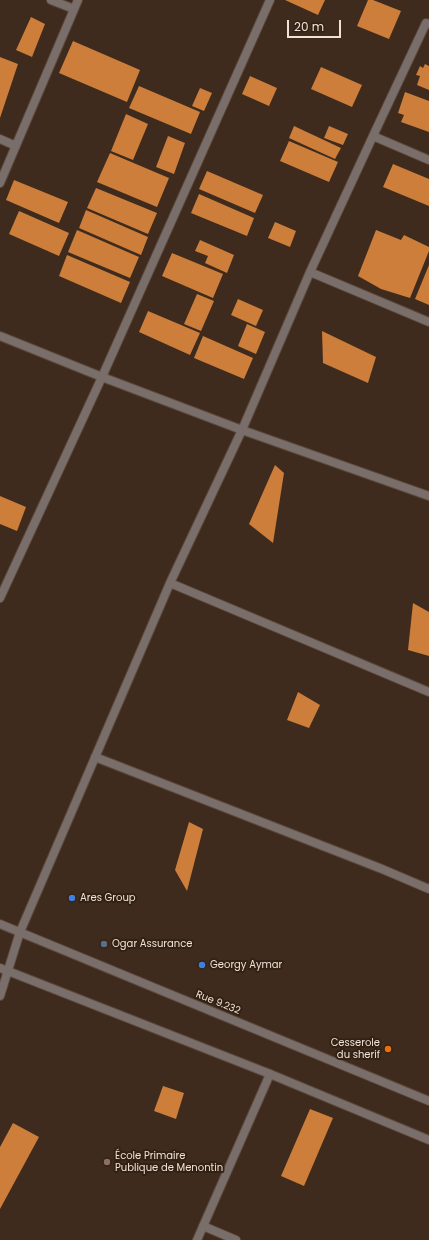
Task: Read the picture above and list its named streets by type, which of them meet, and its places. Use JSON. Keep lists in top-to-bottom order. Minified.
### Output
{"streets":{"street":["Rue 9.232"]},"places":["Ares Group","Ogar Assurance","Georgy Aymar","Cesserole du sherif","École Primaire Publique de Menontin"],"scale_bar":"20 m"}
